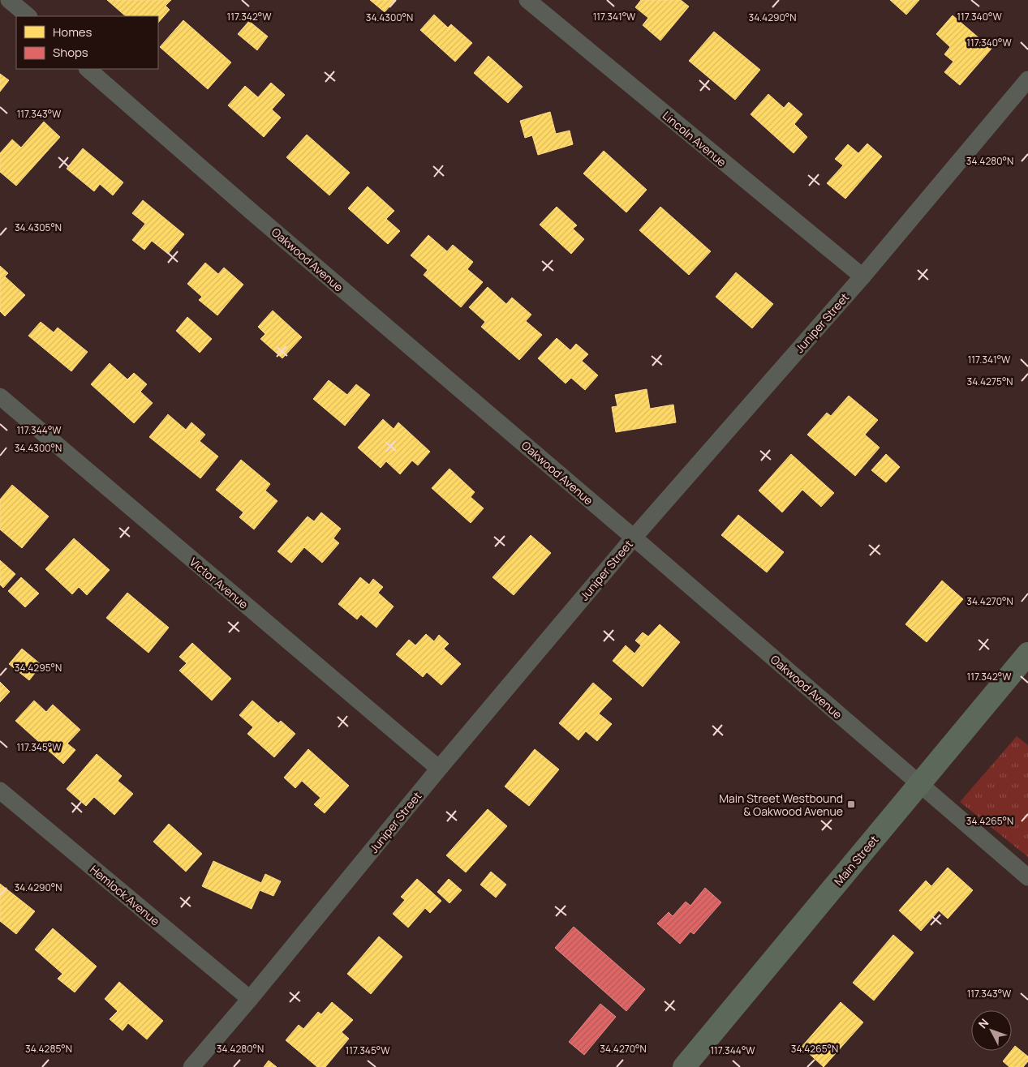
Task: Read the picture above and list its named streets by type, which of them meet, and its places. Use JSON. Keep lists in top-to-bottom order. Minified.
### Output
{"streets":{"main road":["Main Street"],"street":["Lincoln Avenue","Oakwood Avenue","Juniper Street","Victor Avenue","Hemlock Avenue"]},"crossings":[["Lincoln Avenue","Juniper Street"],["Oakwood Avenue","Juniper Street"],["Oakwood Avenue","Main Street"],["Juniper Street","Victor Avenue"],["Juniper Street","Hemlock Avenue"]],"places":{"transit":["Main Street Westbound & Oakwood Avenue"]},"legend":["Homes","Shops"],"north":"top left","coordinates":["117.342°W","117.341°W","117.340°W","34.4300°N","34.4290°N","117.343°W","34.4280°N","34.4305°N","34.4275°N","117.344°W","34.4270°N","34.4295°N","117.345°W","34.4265°N","34.4285°N"]}
